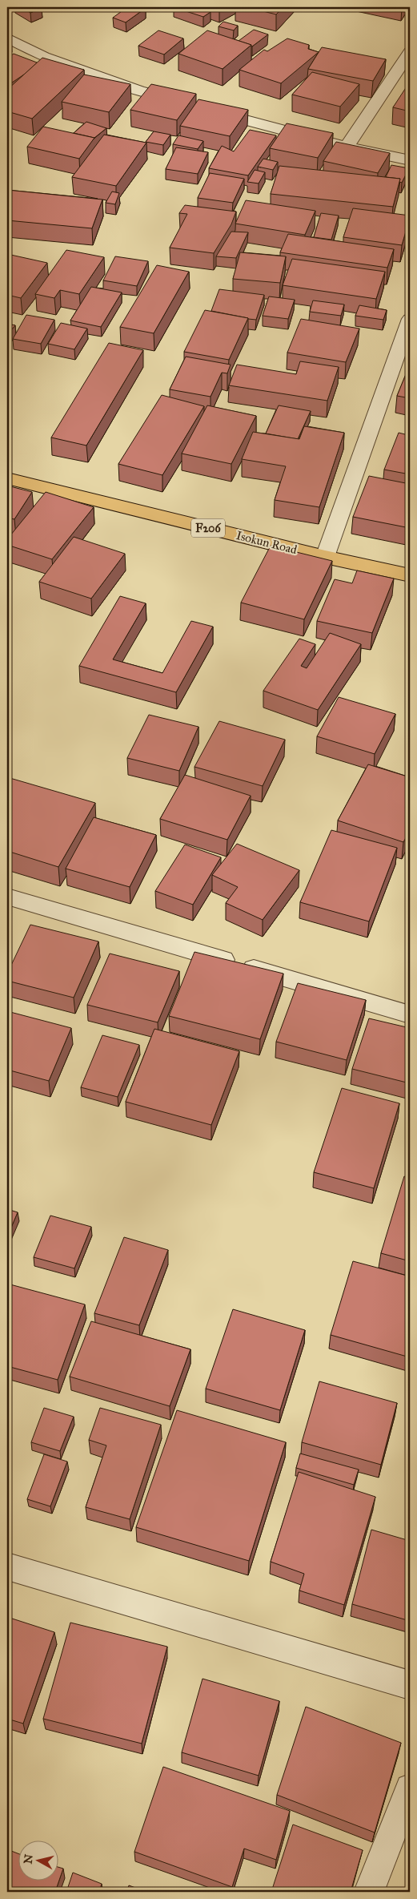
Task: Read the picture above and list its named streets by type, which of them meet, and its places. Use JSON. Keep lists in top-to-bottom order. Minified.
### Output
{"streets":{"main road":["F206","Isokun Road"]},"north":"left"}
